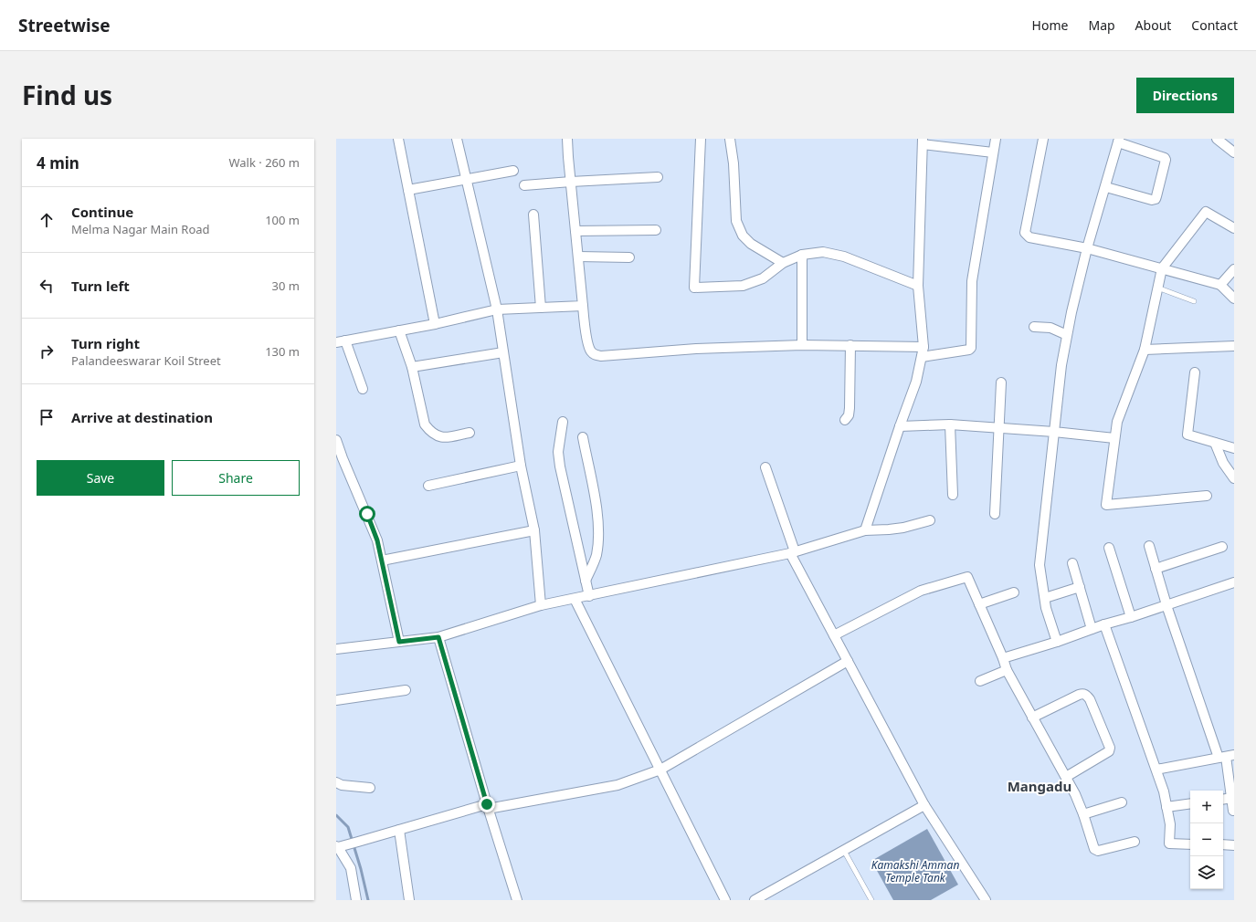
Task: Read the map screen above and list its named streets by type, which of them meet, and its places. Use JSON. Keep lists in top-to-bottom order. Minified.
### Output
{"districts":["Mangadu"],"water":["Kamakshi Amman Temple Tank"],"page":{"header":"Streetwise","nav":["Home","Map","About","Contact"],"title":"Find us","buttons":["Directions",["Save","Share"]],"heading":["4 min","Walk · 260 m"],"list":[["Continue","Melma Nagar Main Road","100 m"],["Turn left","30 m"],["Turn right","Palandeeswarar Koil Street","130 m"],"Arrive at destination"],"map_buttons":["+","−"]}}
